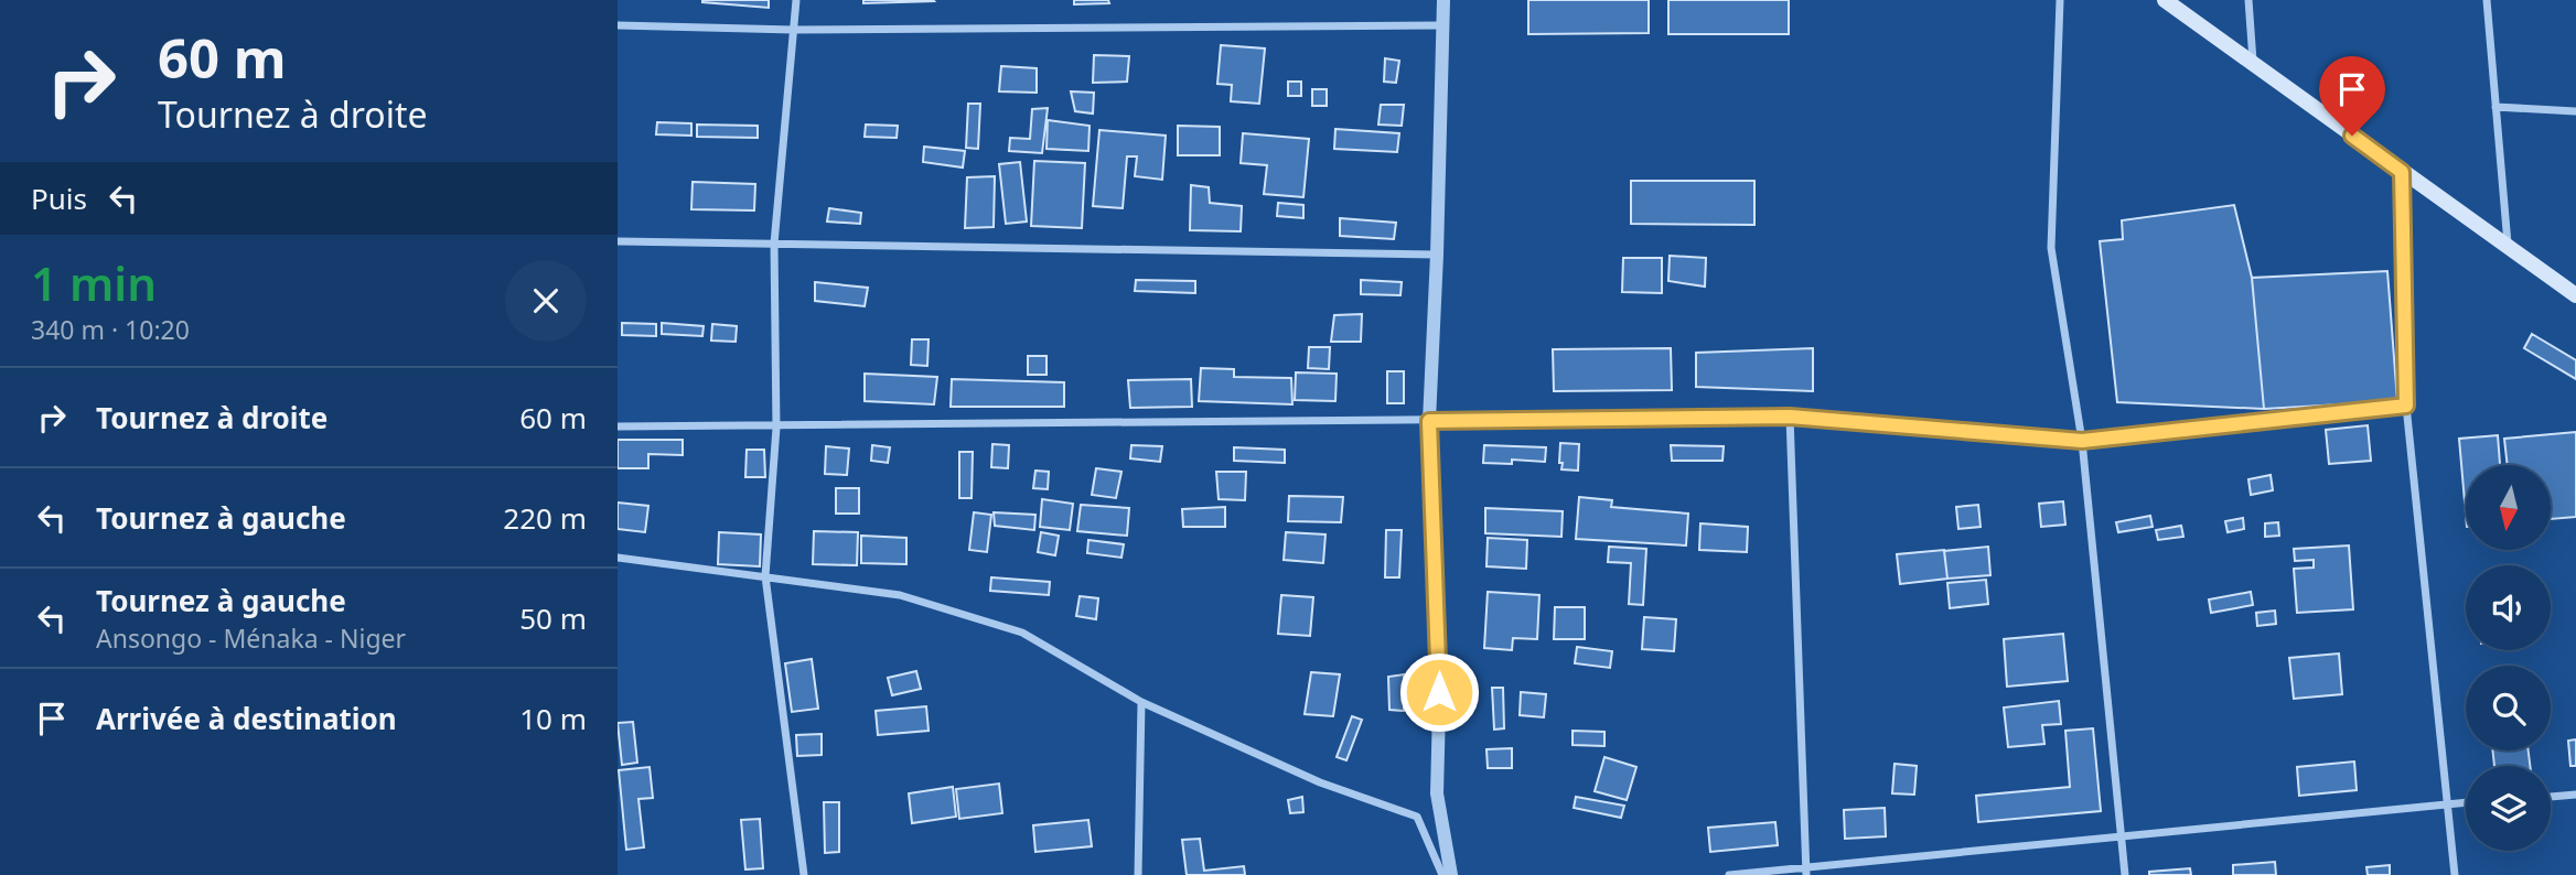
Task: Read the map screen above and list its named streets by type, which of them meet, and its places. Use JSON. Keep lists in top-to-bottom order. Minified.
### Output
{"north":"bottom","page":{"turn":["60 m","Tournez à droite"],"then":"Puis","heading":["1 min","340 m · 10:20"],"list":[{"name":"Tournez à droite","value":"60 m"},{"name":"Tournez à gauche","value":"220 m"},{"name":"Tournez à gauche","note":"Ansongo - Ménaka - Niger","value":"50 m"},{"name":"Arrivée à destination","value":"10 m"}]}}
